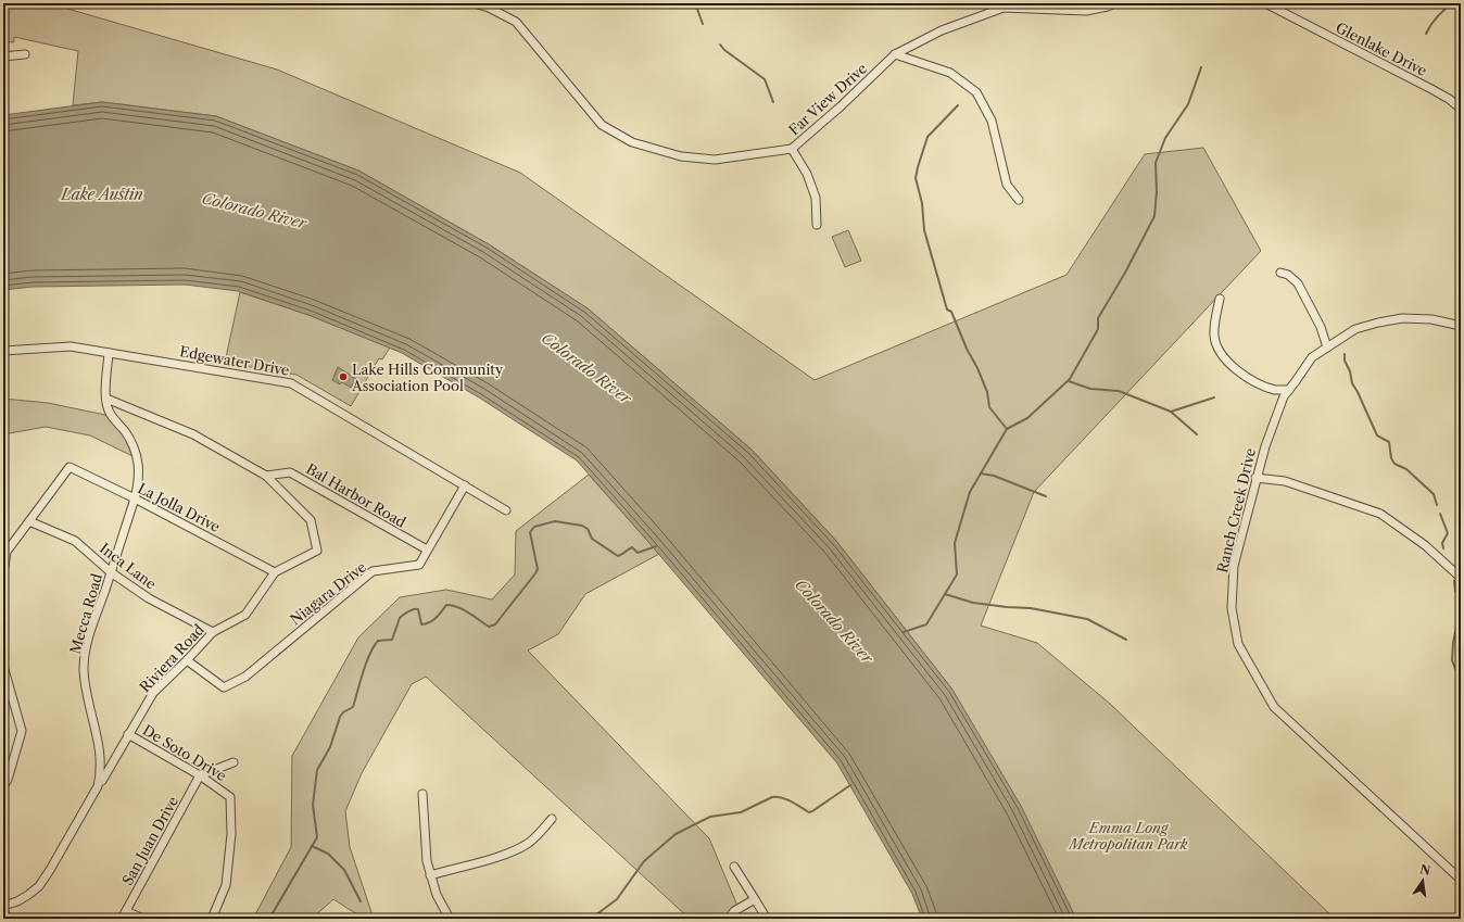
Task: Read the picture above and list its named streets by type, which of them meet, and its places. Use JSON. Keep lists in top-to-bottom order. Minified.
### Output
{"streets":{"street":["Glenlake Drive","Far View Drive","Edgewater Drive","Bal Harbor Road","La Jolla Drive","Ranch Creek Drive","Inca Lane","Niagara Drive","Mecca Road","Riviera Road","De Soto Drive","San Juan Drive"]},"crossings":[["Edgewater Drive","Niagara Drive"],["Edgewater Drive","Mecca Road"],["Bal Harbor Road","Niagara Drive"],["Bal Harbor Road","Riviera Road"],["La Jolla Drive","Inca Lane"],["La Jolla Drive","Mecca Road"],["La Jolla Drive","Riviera Road"],["Inca Lane","Mecca Road"],["Inca Lane","Riviera Road"],["Niagara Drive","Riviera Road"],["Mecca Road","Riviera Road"],["Riviera Road","De Soto Drive"],["De Soto Drive","San Juan Drive"]],"water":["Lake Austin","Colorado River"],"parks":["Emma Long Metropolitan Park"],"places":["Lake Hills Community Association Pool"],"north":"top"}
